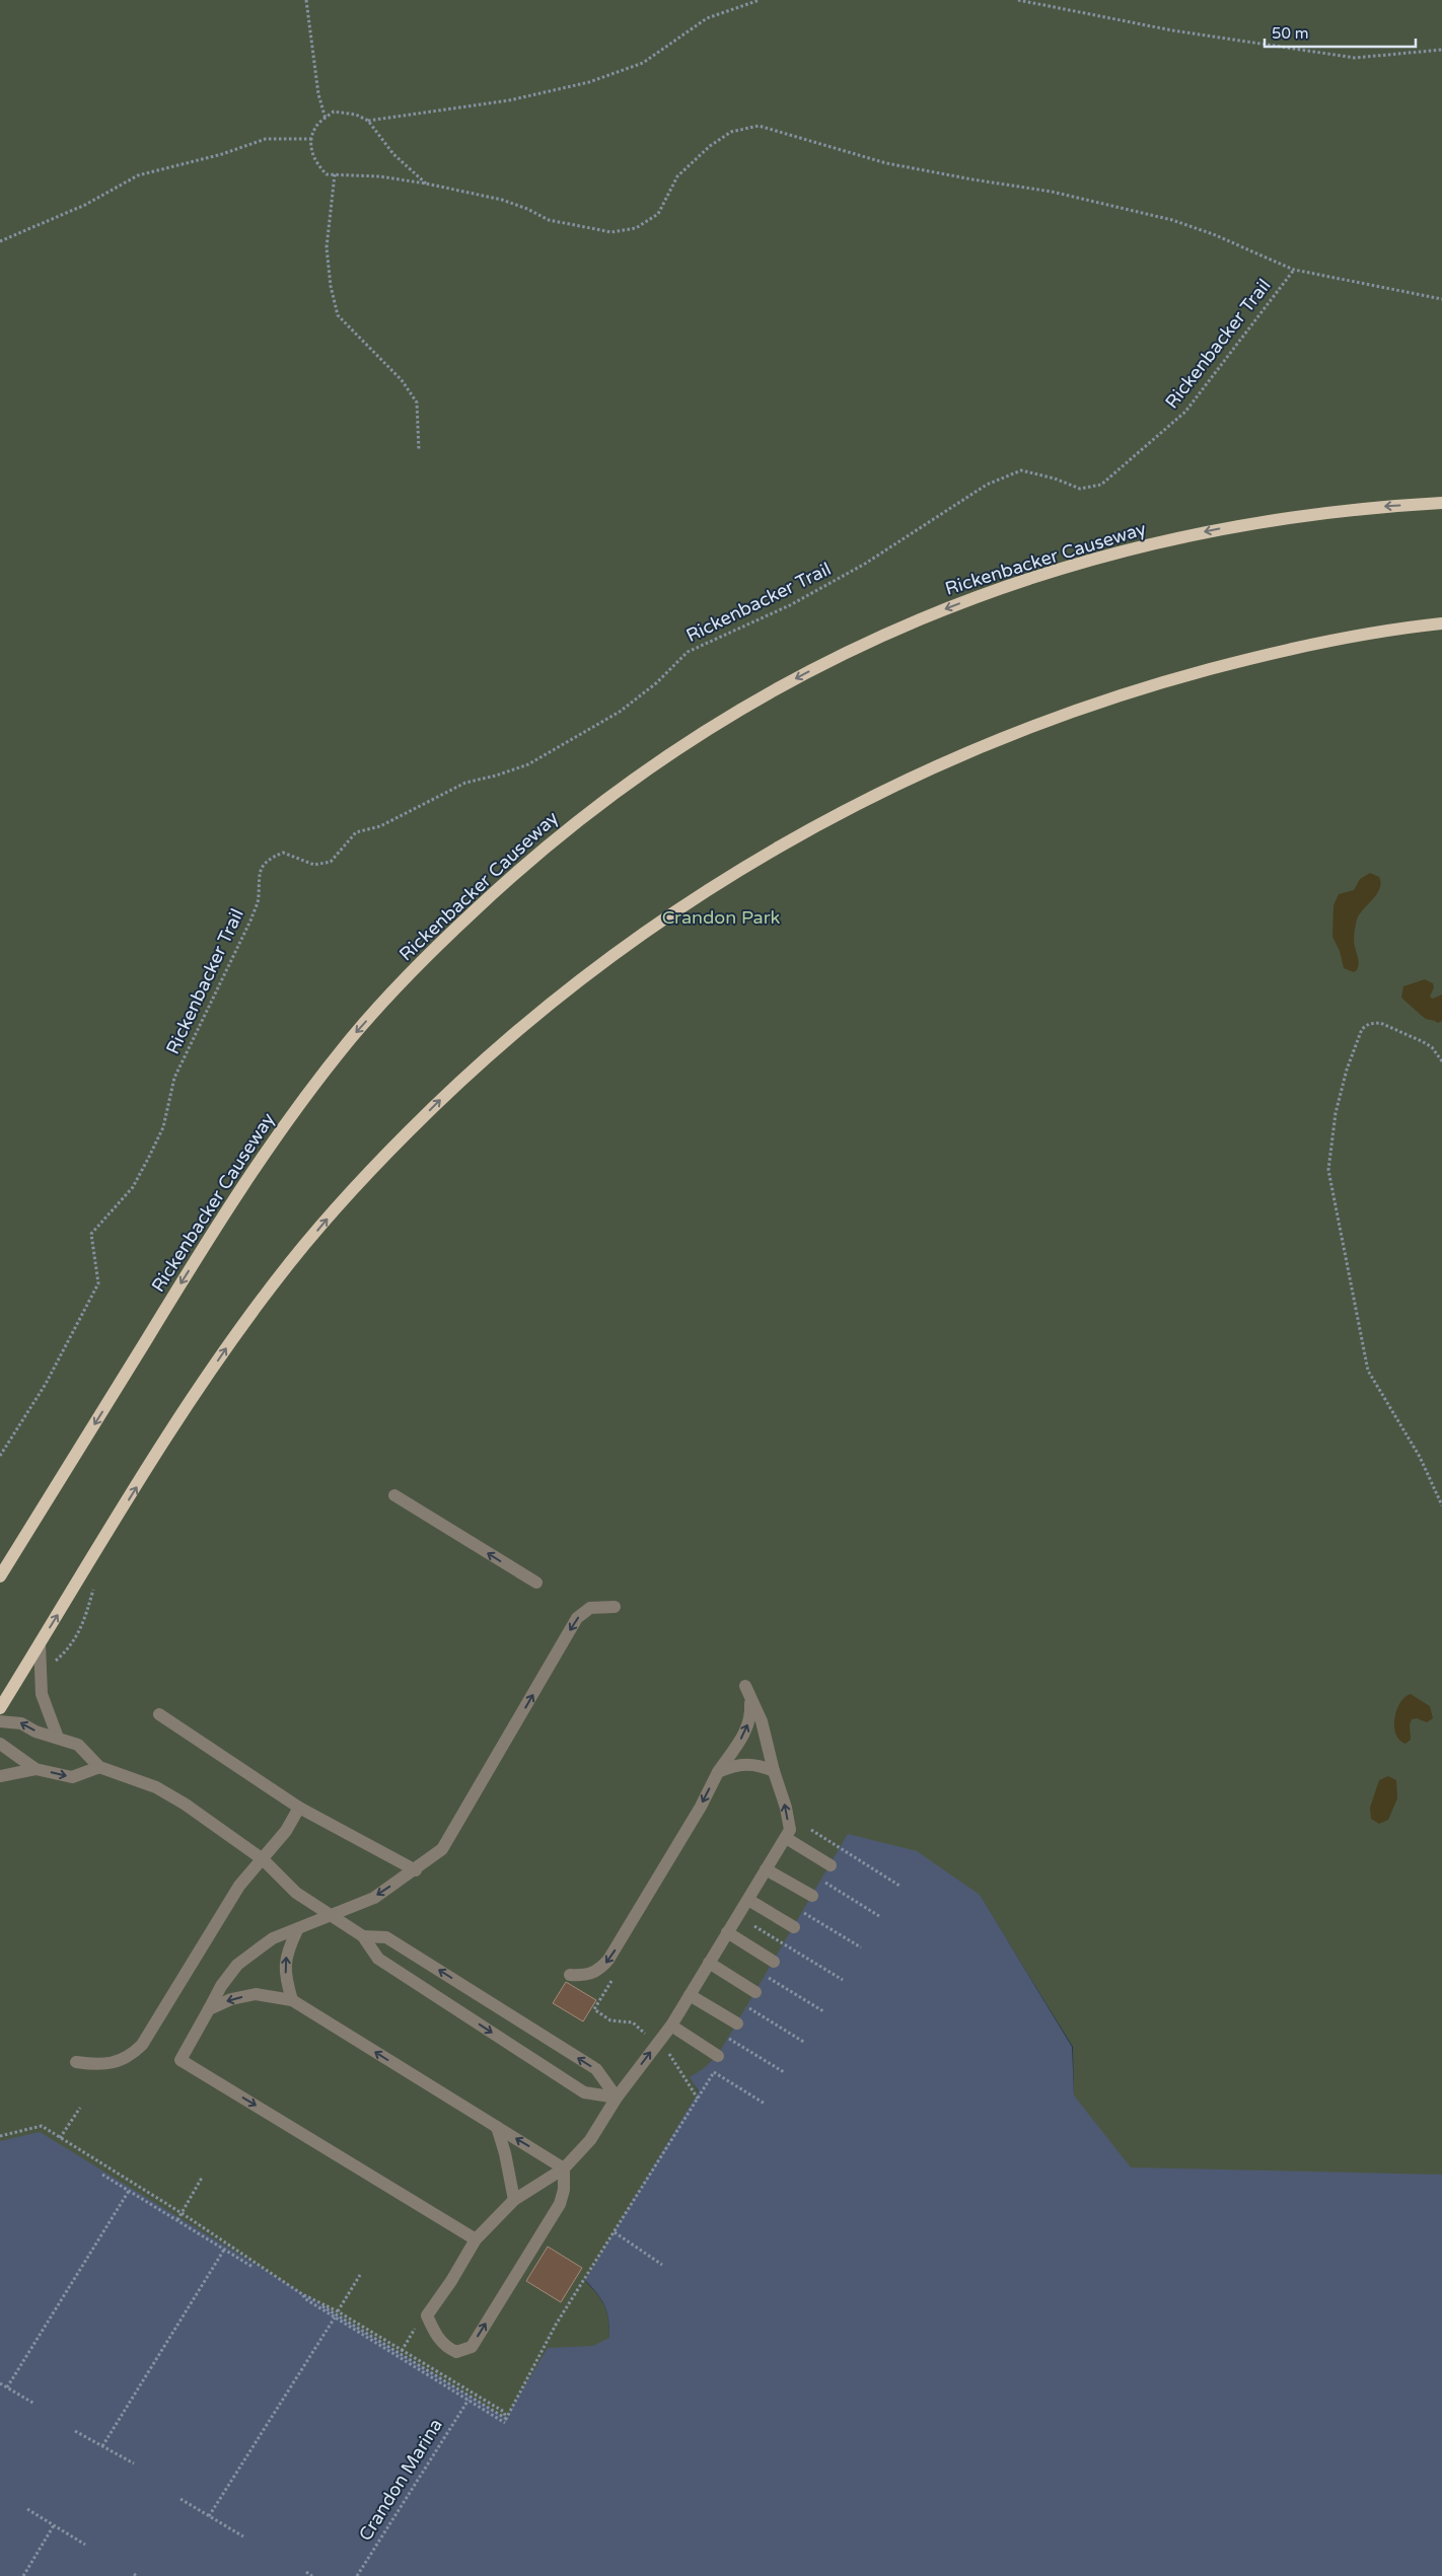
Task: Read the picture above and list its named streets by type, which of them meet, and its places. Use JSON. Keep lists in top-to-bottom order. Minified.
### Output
{"streets":{"main road":["Rickenbacker Causeway"],"path":["Rickenbacker Trail","Crandon Marina"]},"parks":["Crandon Park"],"scale_bar":"50 m"}
